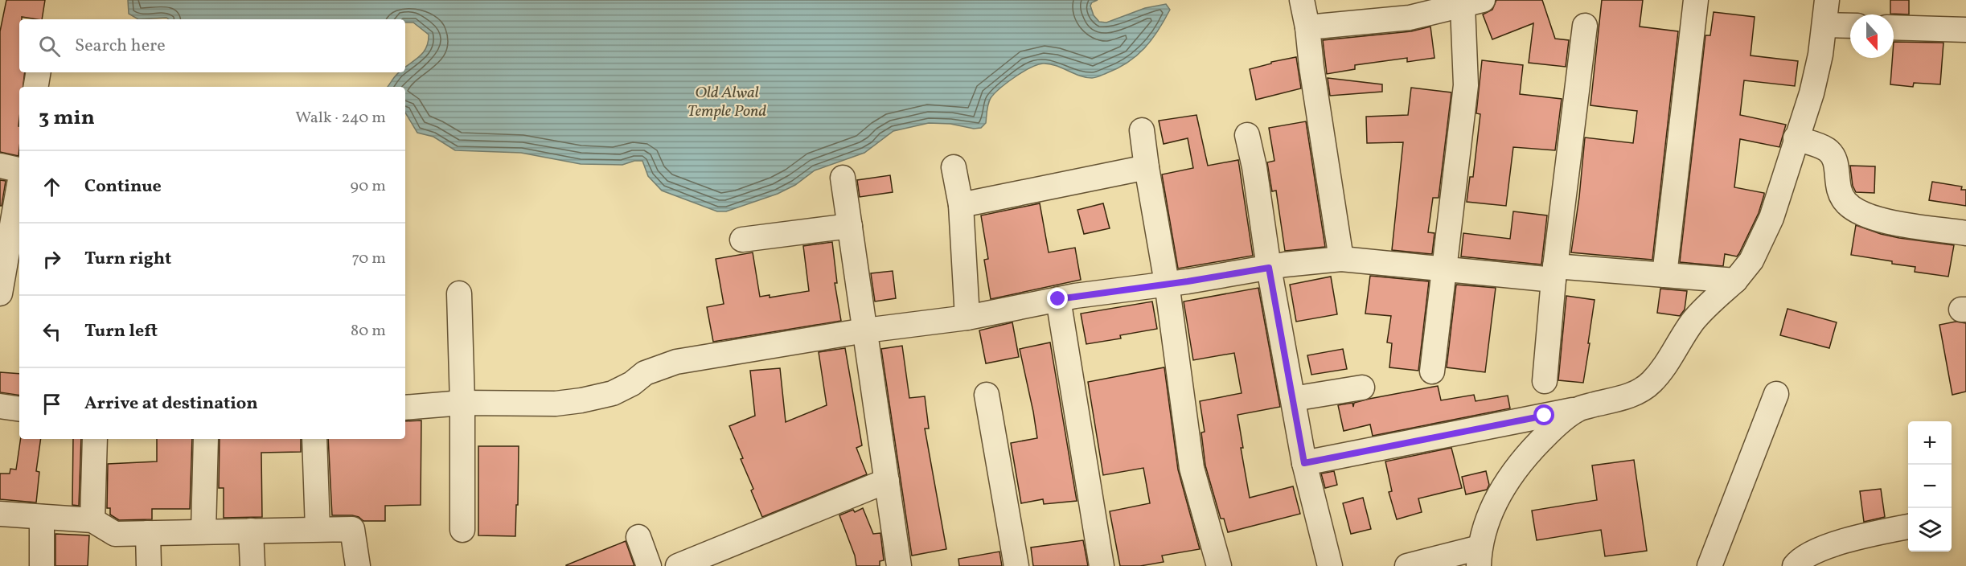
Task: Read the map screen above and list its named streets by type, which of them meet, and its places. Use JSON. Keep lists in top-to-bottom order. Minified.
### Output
{"water":["Old Alwal Temple Pond"],"north":"bottom","page":{"search":"Search here","heading":["3 min","Walk · 240 m"],"list":[["Continue","90 m"],["Turn right","70 m"],["Turn left","80 m"],"Arrive at destination"],"map_buttons":["+","−"]}}
